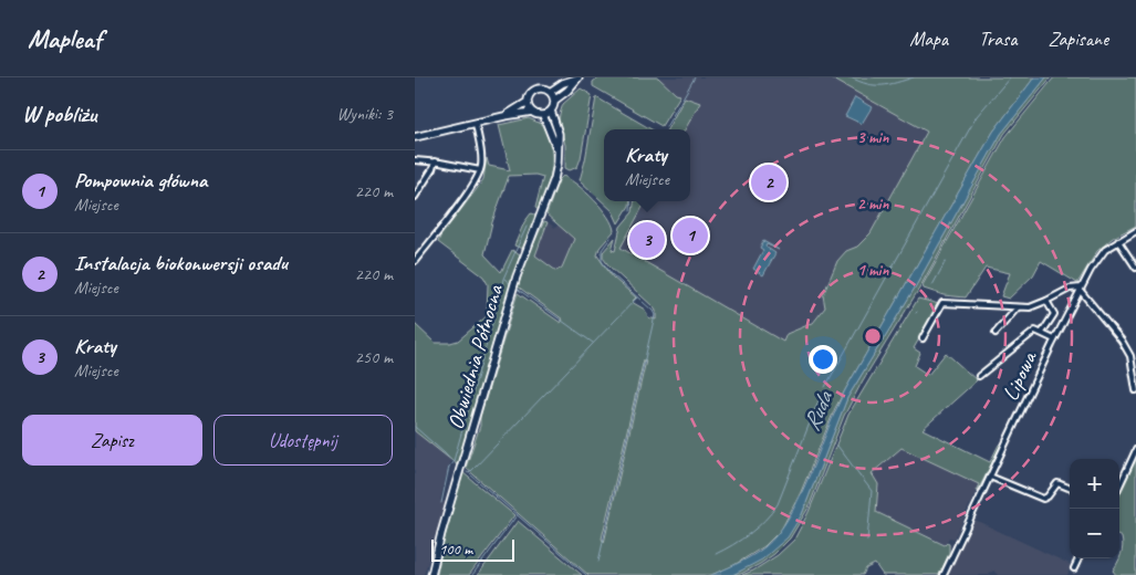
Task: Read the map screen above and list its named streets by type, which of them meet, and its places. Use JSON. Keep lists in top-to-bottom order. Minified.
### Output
{"streets":{"main road":["Obwiednia Północna"],"street":["Lipowa"]},"water":["Ruda"],"scale_bar":"100 m","page":{"header":"Mapleaf","nav":["Mapa","Trasa","Zapisane"],"heading":["W pobliżu","Wyniki: 3"],"popup":["Kraty","Miejsce"],"list":[{"mark":"1","name":"Pompownia główna","note":"Miejsce","value":"220 m"},{"mark":"2","name":"Instalacja biokonwersji osadu","note":"Miejsce","value":"220 m"},{"mark":"3","name":"Kraty","note":"Miejsce","value":"250 m"}],"pins":["2","1","3"],"buttons":["Zapisz","Udostępnij"],"map_buttons":["+","−"],"scale":"100 m"},"rings":["3 min","2 min","1 min"]}
